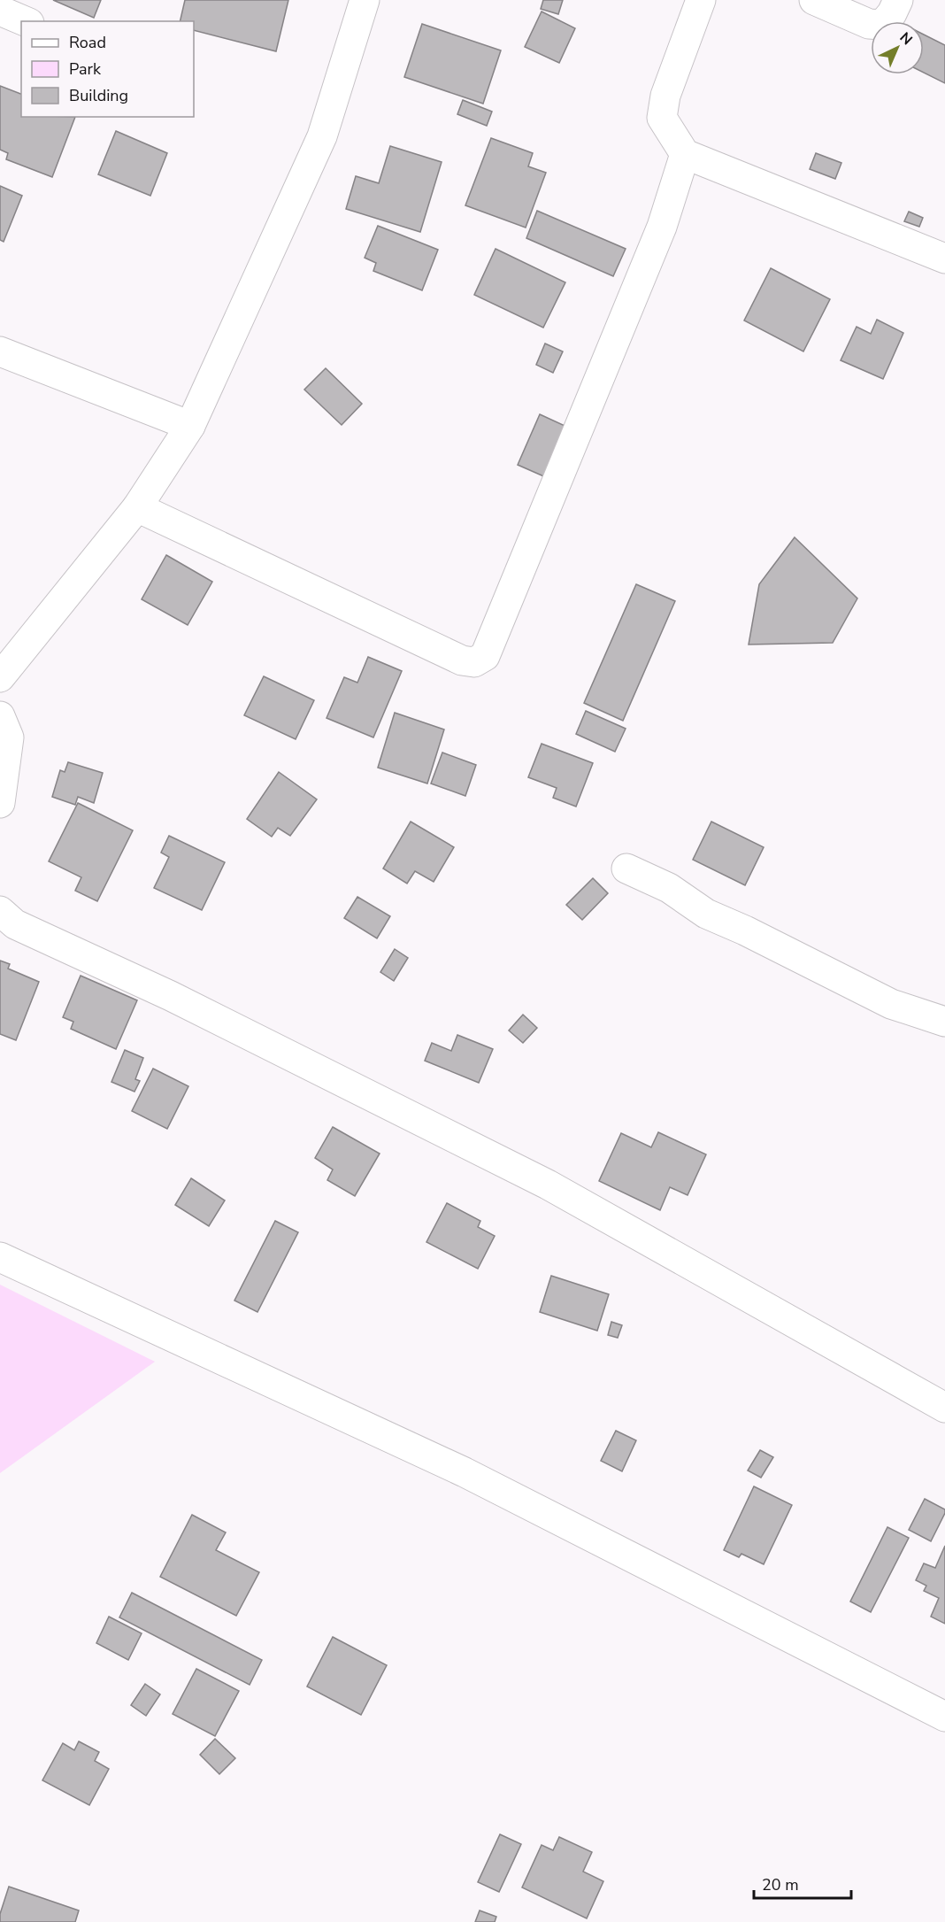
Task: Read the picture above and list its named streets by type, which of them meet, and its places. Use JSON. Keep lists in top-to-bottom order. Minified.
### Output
{"legend":["Road","Park","Building"],"scale_bar":"20 m","north":"top right"}
